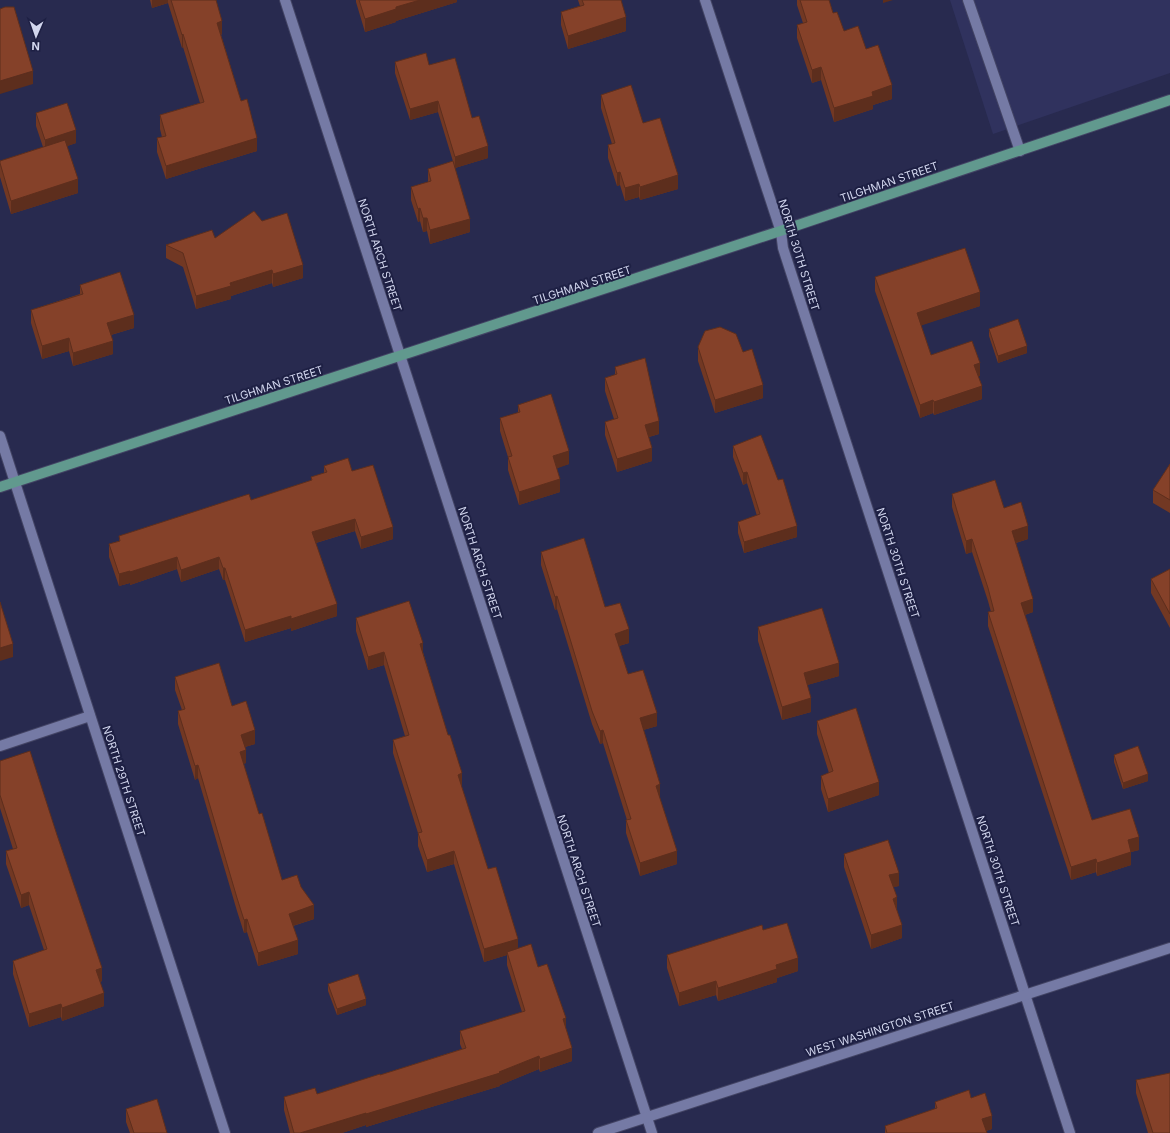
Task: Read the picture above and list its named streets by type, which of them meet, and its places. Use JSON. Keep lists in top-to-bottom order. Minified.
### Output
{"streets":{"main road":["TILGHMAN STREET"],"street":["NORTH ARCH STREET","NORTH 30TH STREET","NORTH 29TH STREET","WEST WASHINGTON STREET"]},"crossings":[["TILGHMAN STREET","NORTH ARCH STREET"],["TILGHMAN STREET","NORTH 30TH STREET"],["TILGHMAN STREET","NORTH 29TH STREET"],["NORTH ARCH STREET","WEST WASHINGTON STREET"],["NORTH 30TH STREET","WEST WASHINGTON STREET"]],"north":"bottom"}
